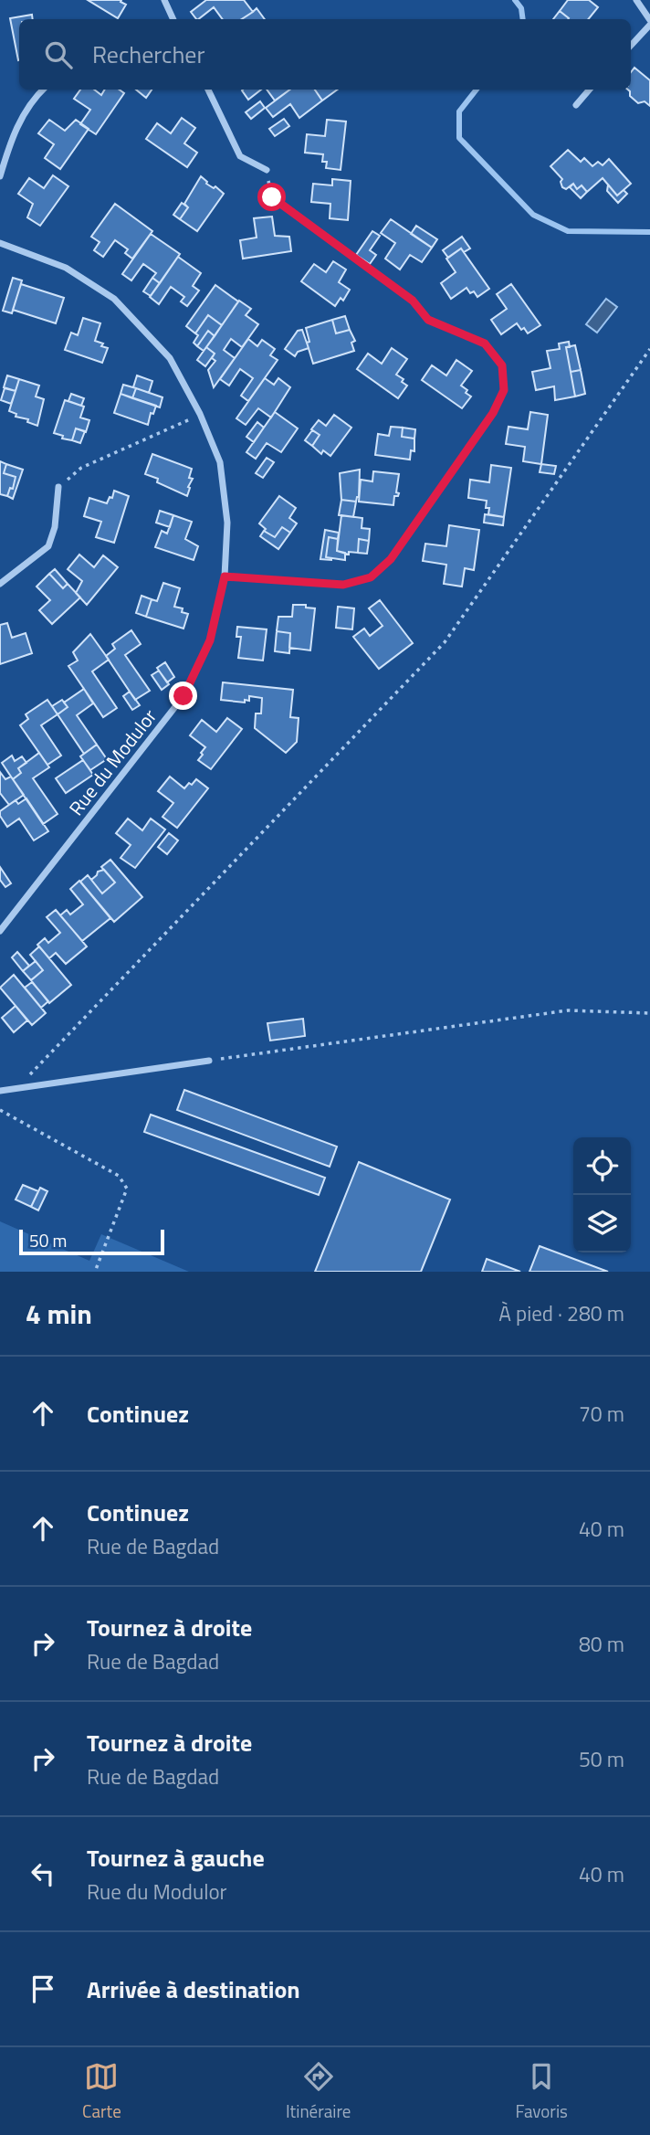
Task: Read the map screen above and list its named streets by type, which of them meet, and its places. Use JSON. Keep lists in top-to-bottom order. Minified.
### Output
{"streets":{"street":["Rue du Modulor"]},"scale_bar":"50 m","page":{"search":"Rechercher","scale":"50 m","heading":["4 min","À pied · 280 m"],"list":[["Continuez","70 m"],["Continuez","Rue de Bagdad","40 m"],["Tournez à droite","Rue de Bagdad","80 m"],["Tournez à droite","Rue de Bagdad","50 m"],["Tournez à gauche","Rue du Modulor","40 m"],"Arrivée à destination"],"nav":["Carte","Itinéraire","Favoris"]}}
